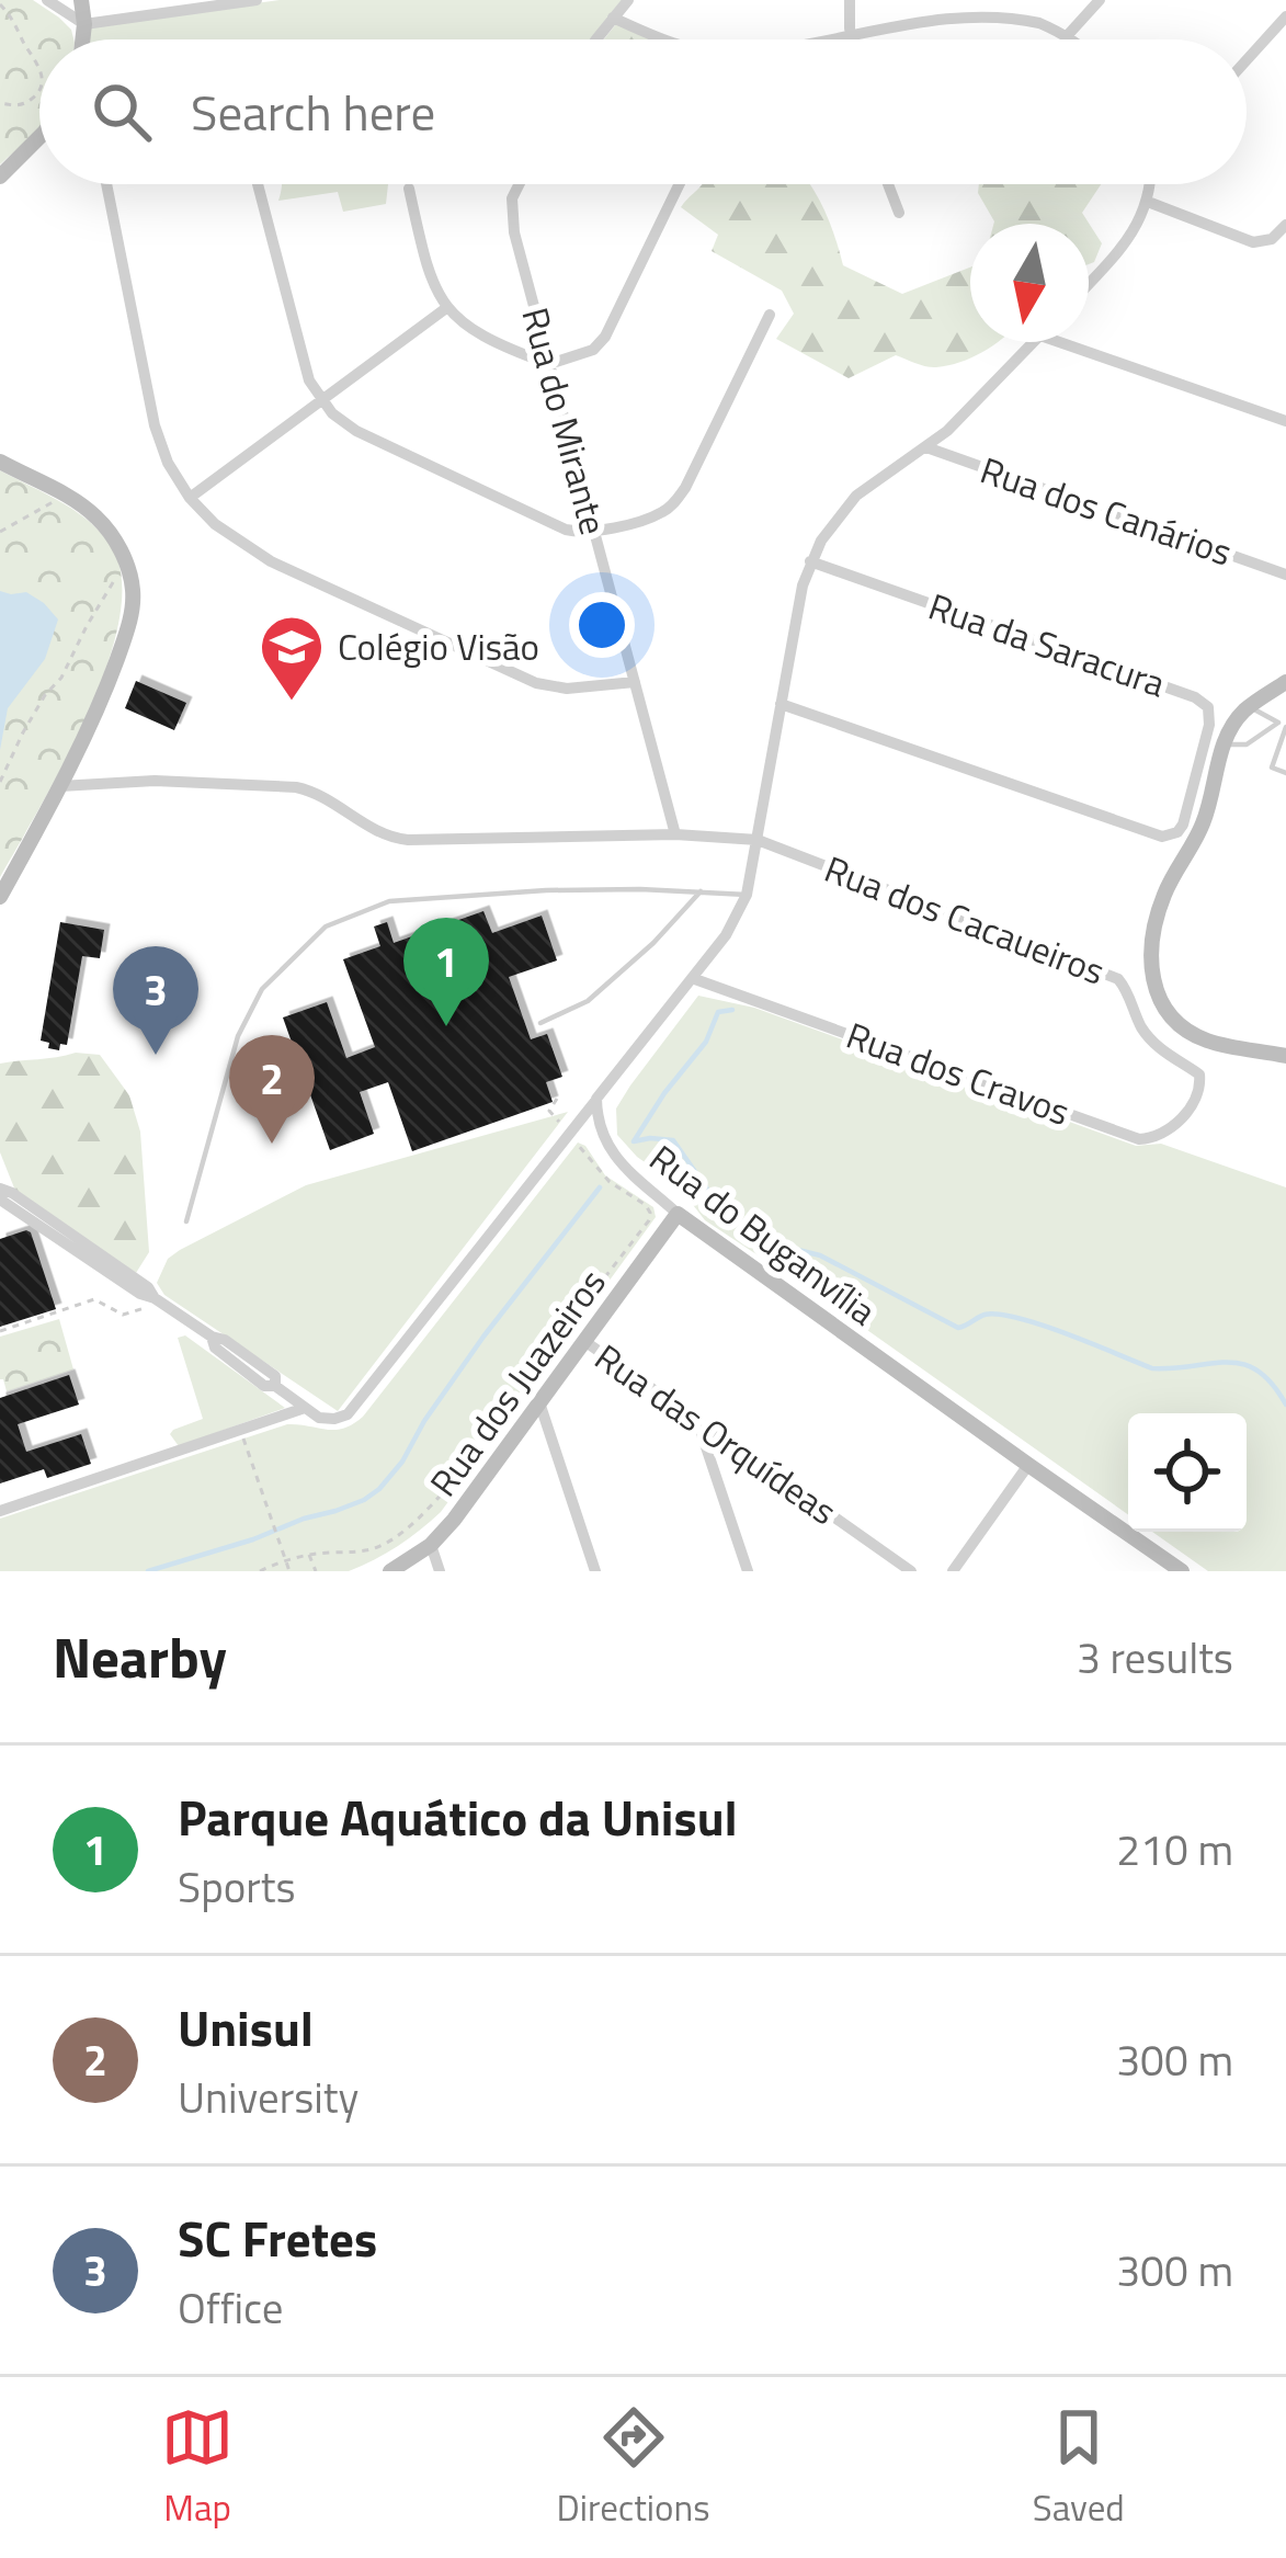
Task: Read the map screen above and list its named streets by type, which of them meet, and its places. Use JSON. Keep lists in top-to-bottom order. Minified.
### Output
{"streets":{"street":["Rua do Mirante","Rua dos Canários","Rua da Saracura","Rua dos Cacaueiros","Rua dos Cravos","Rua do Buganvília","Rua dos Juazeiros","Rua das Orquídeas"]},"crossings":[["Rua do Mirante","Rua dos Cacaueiros"],["Rua dos Cacaueiros","Rua dos Cravos"],["Rua do Buganvília","Rua dos Juazeiros"],["Rua dos Juazeiros","Rua das Orquídeas"]],"places":{"school or university":["Colégio Visão"]},"north":"bottom","page":{"search":"Search here","pins":["1","3","2"],"heading":["Nearby","3 results"],"list":[{"mark":"1","name":"Parque Aquático da Unisul","note":"Sports","value":"210 m"},{"mark":"2","name":"Unisul","note":"University","value":"300 m"},{"mark":"3","name":"SC Fretes","note":"Office","value":"300 m"}],"nav":["Map","Directions","Saved"]}}
